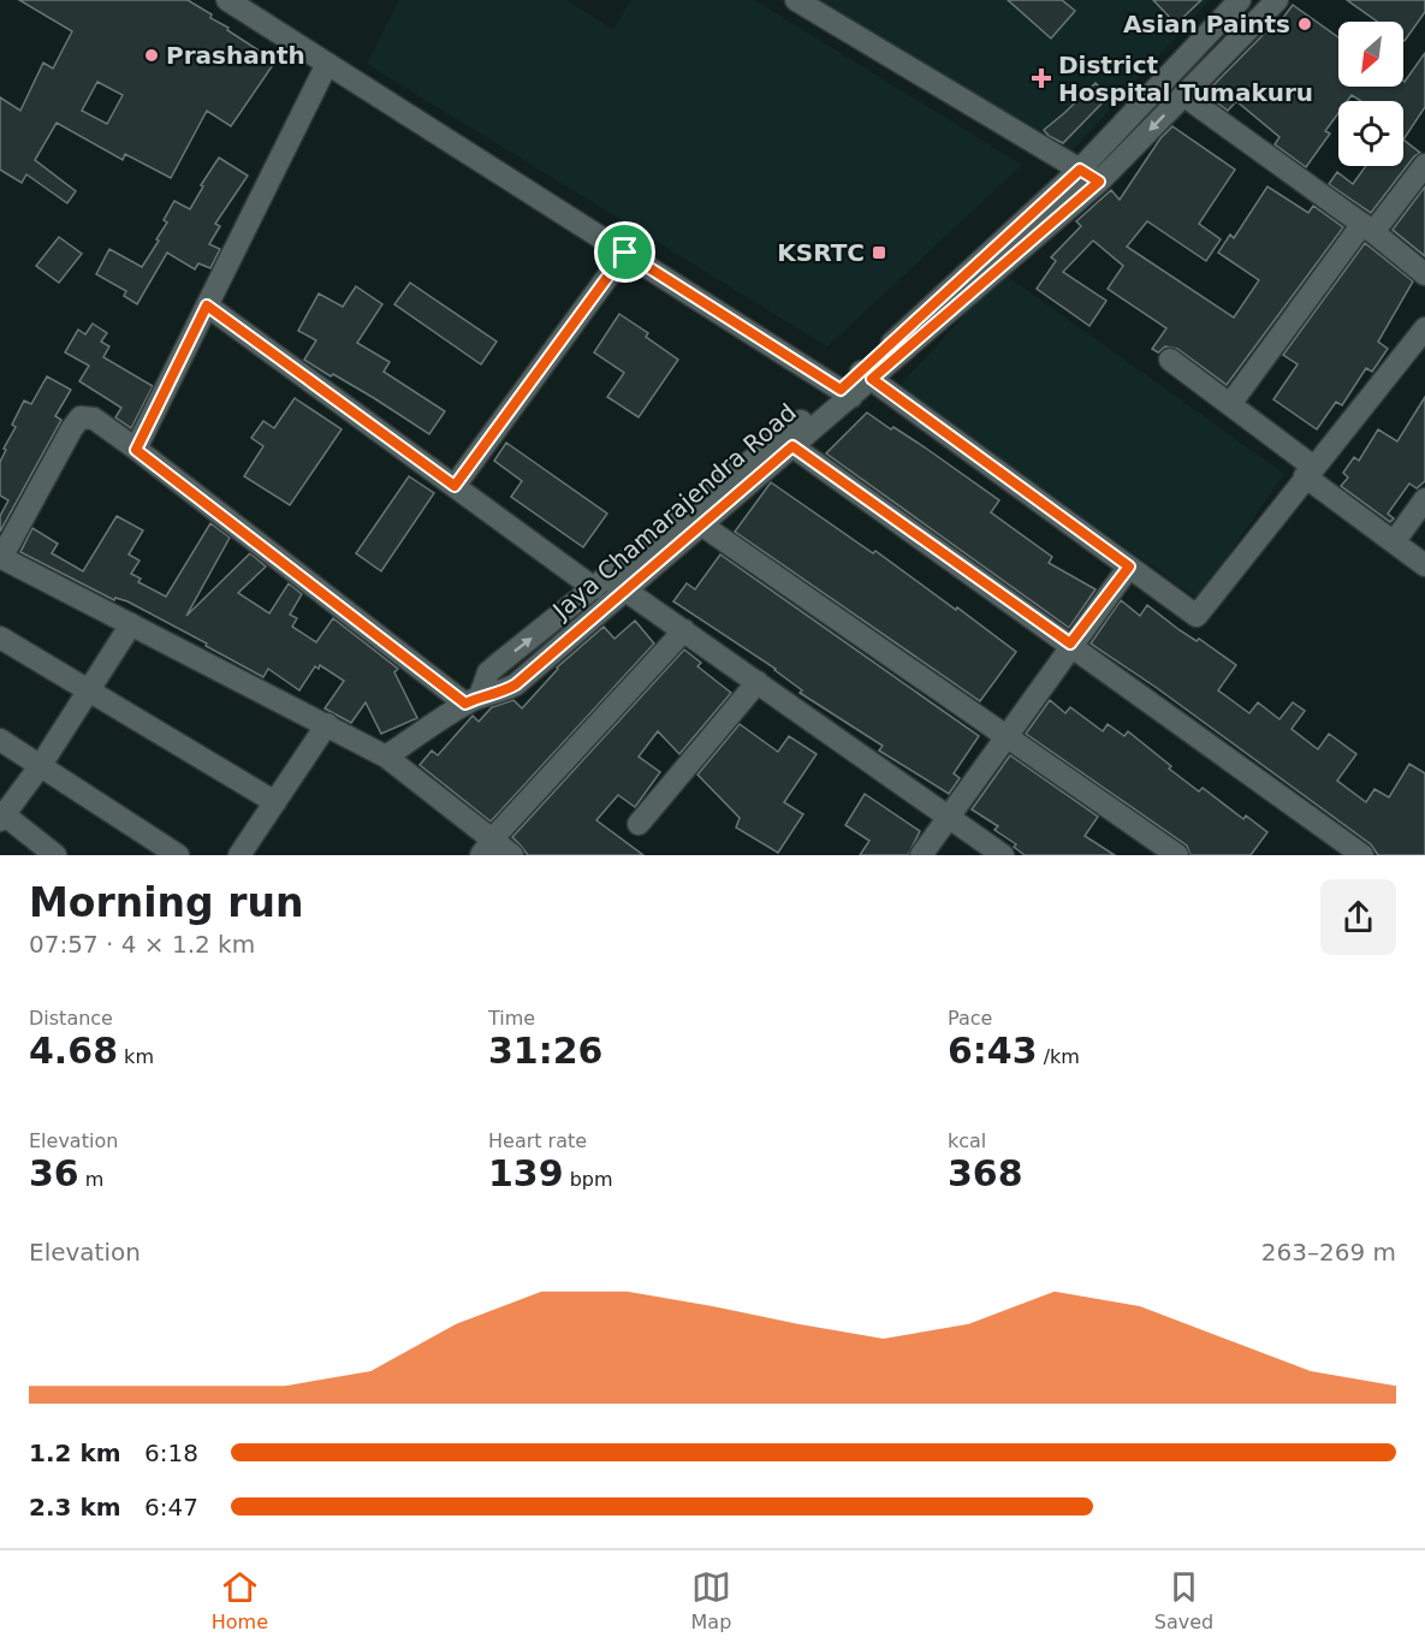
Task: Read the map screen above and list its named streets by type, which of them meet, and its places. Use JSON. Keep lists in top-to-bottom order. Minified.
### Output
{"streets":{"street":["Jaya Chamarajendra Road"]},"places":{"other":["Asian Paints","Prashanth"],"health":["District Hospital Tumakuru"],"transit":["KSRTC"]},"north":"bottom left","page":{"heading":["Morning run","07:57 · 4 × 1.2 km"],"stats":[["Distance","4.68 km"],["Time","31:26"],["Pace","6:43 /km"],["Elevation","36 m"],["Heart rate","139 bpm"],["kcal","368"]],"chart":["Elevation","263–269 m"],"list":[{"name":"1.2 km","note":"6:18"},{"name":"2.3 km","note":"6:47"}],"tabs":["Home","Map","Saved"]}}
